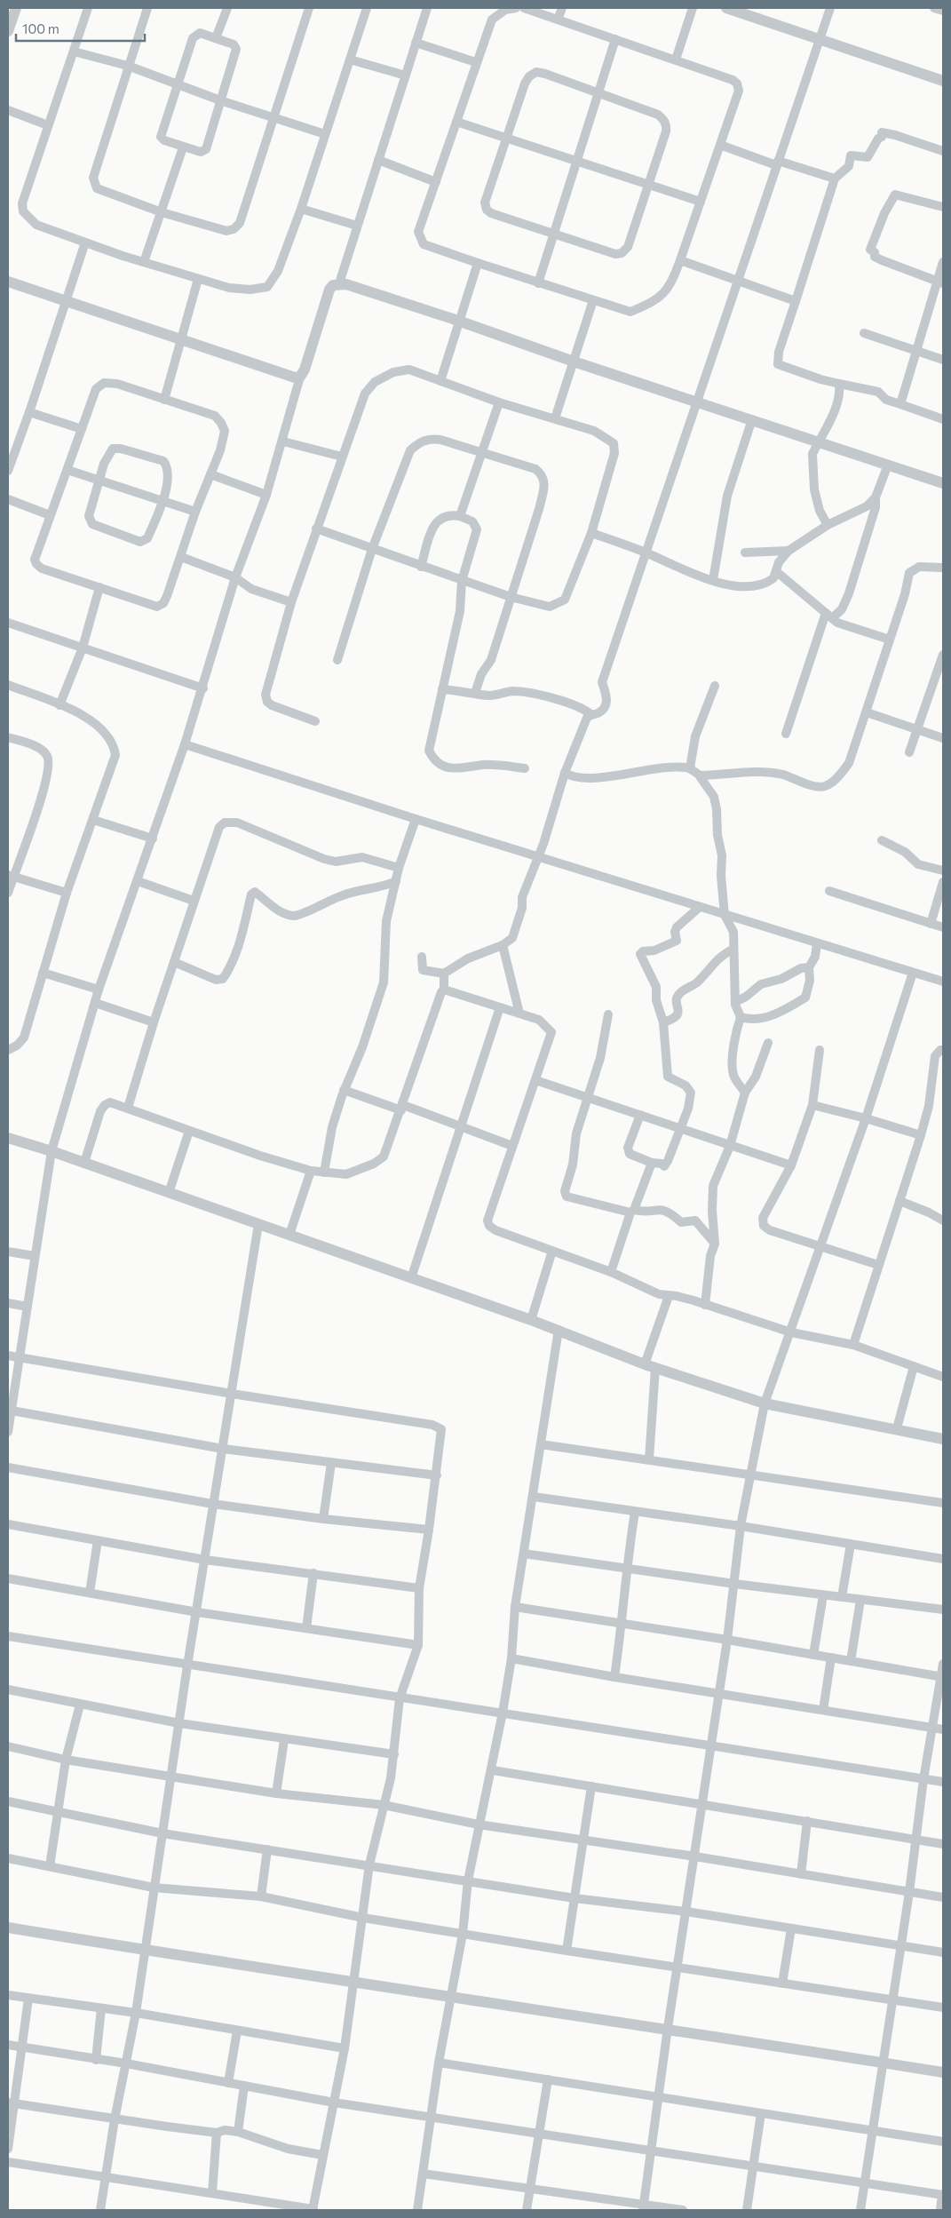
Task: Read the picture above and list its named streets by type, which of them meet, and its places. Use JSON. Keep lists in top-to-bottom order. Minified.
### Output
{"scale_bar":"100 m"}
